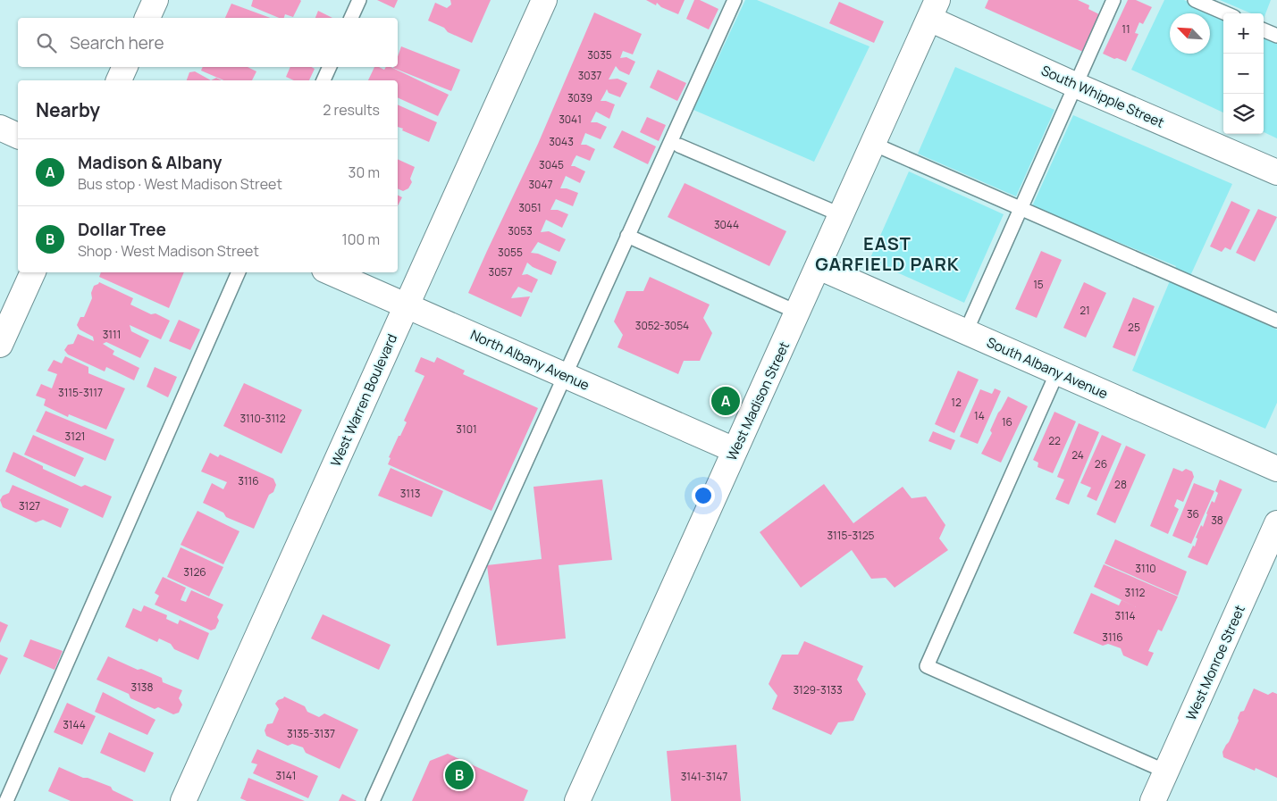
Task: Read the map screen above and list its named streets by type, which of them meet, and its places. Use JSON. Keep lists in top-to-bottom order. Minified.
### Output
{"streets":{"street":["South Whipple Street","North Albany Avenue","South Albany Avenue","West Warren Boulevard","West Madison Street","West Monroe Street"]},"crossings":[["South Whipple Street","West Madison Street"],["North Albany Avenue","West Warren Boulevard"],["North Albany Avenue","West Madison Street"],["South Albany Avenue","West Madison Street"]],"districts":["EAST GARFIELD PARK"],"house_numbers":["11","3035","3037","3039","3041","3043","3045","3047","3051","3044","3053","3055","3057","15","21","3052-3054","25","3111","3115-3117","12","14","3110-3112","16","3101","3121","22","24","26","3116","28","3113","3127","36","38","3115-3125","3110","3126","3112","3114","3116","3138","3129-3133","3144","3135-3137","3141","3141-3147"],"north":"top left","page":{"map_buttons":["+","−"],"search":"Search here","heading":["Nearby","2 results"],"list":[{"mark":"A","name":"Madison & Albany","note":"Bus stop · West Madison Street","value":"30 m"},{"mark":"B","name":"Dollar Tree","note":"Shop · West Madison Street","value":"100 m"}],"pins":["A","B"]}}
